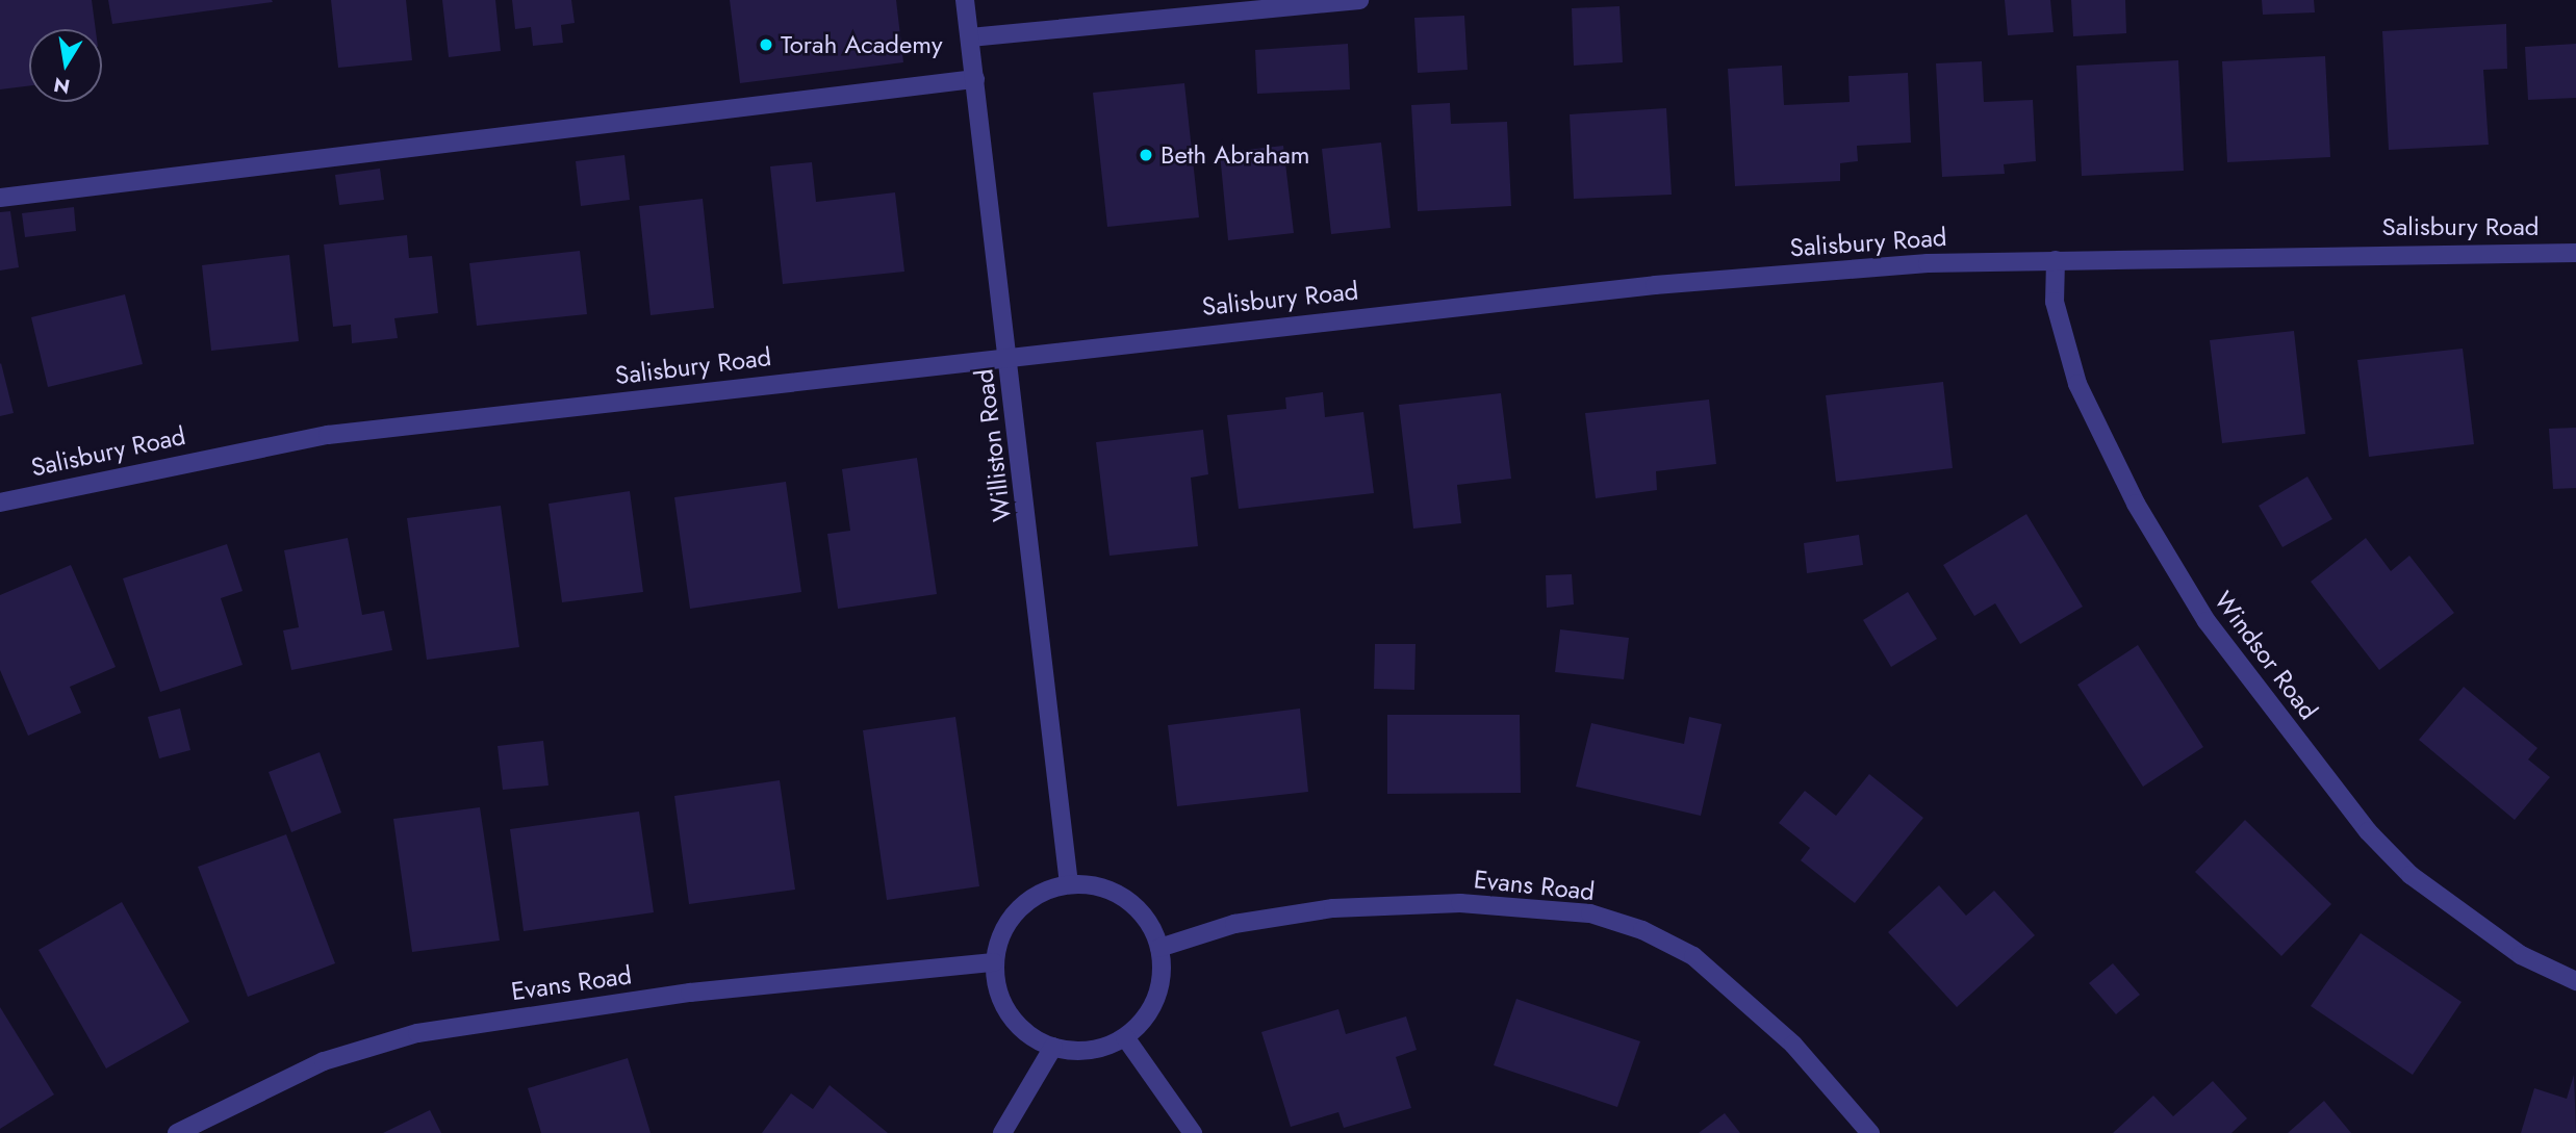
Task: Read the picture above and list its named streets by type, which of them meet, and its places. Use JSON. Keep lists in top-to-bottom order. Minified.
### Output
{"streets":{"street":["Salisbury Road","Williston Road","Windsor Road","Evans Road"]},"crossings":[["Salisbury Road","Williston Road"],["Salisbury Road","Windsor Road"],["Williston Road","Evans Road"]],"places":["Torah Academy","Beth Abraham"],"north":"bottom"}
